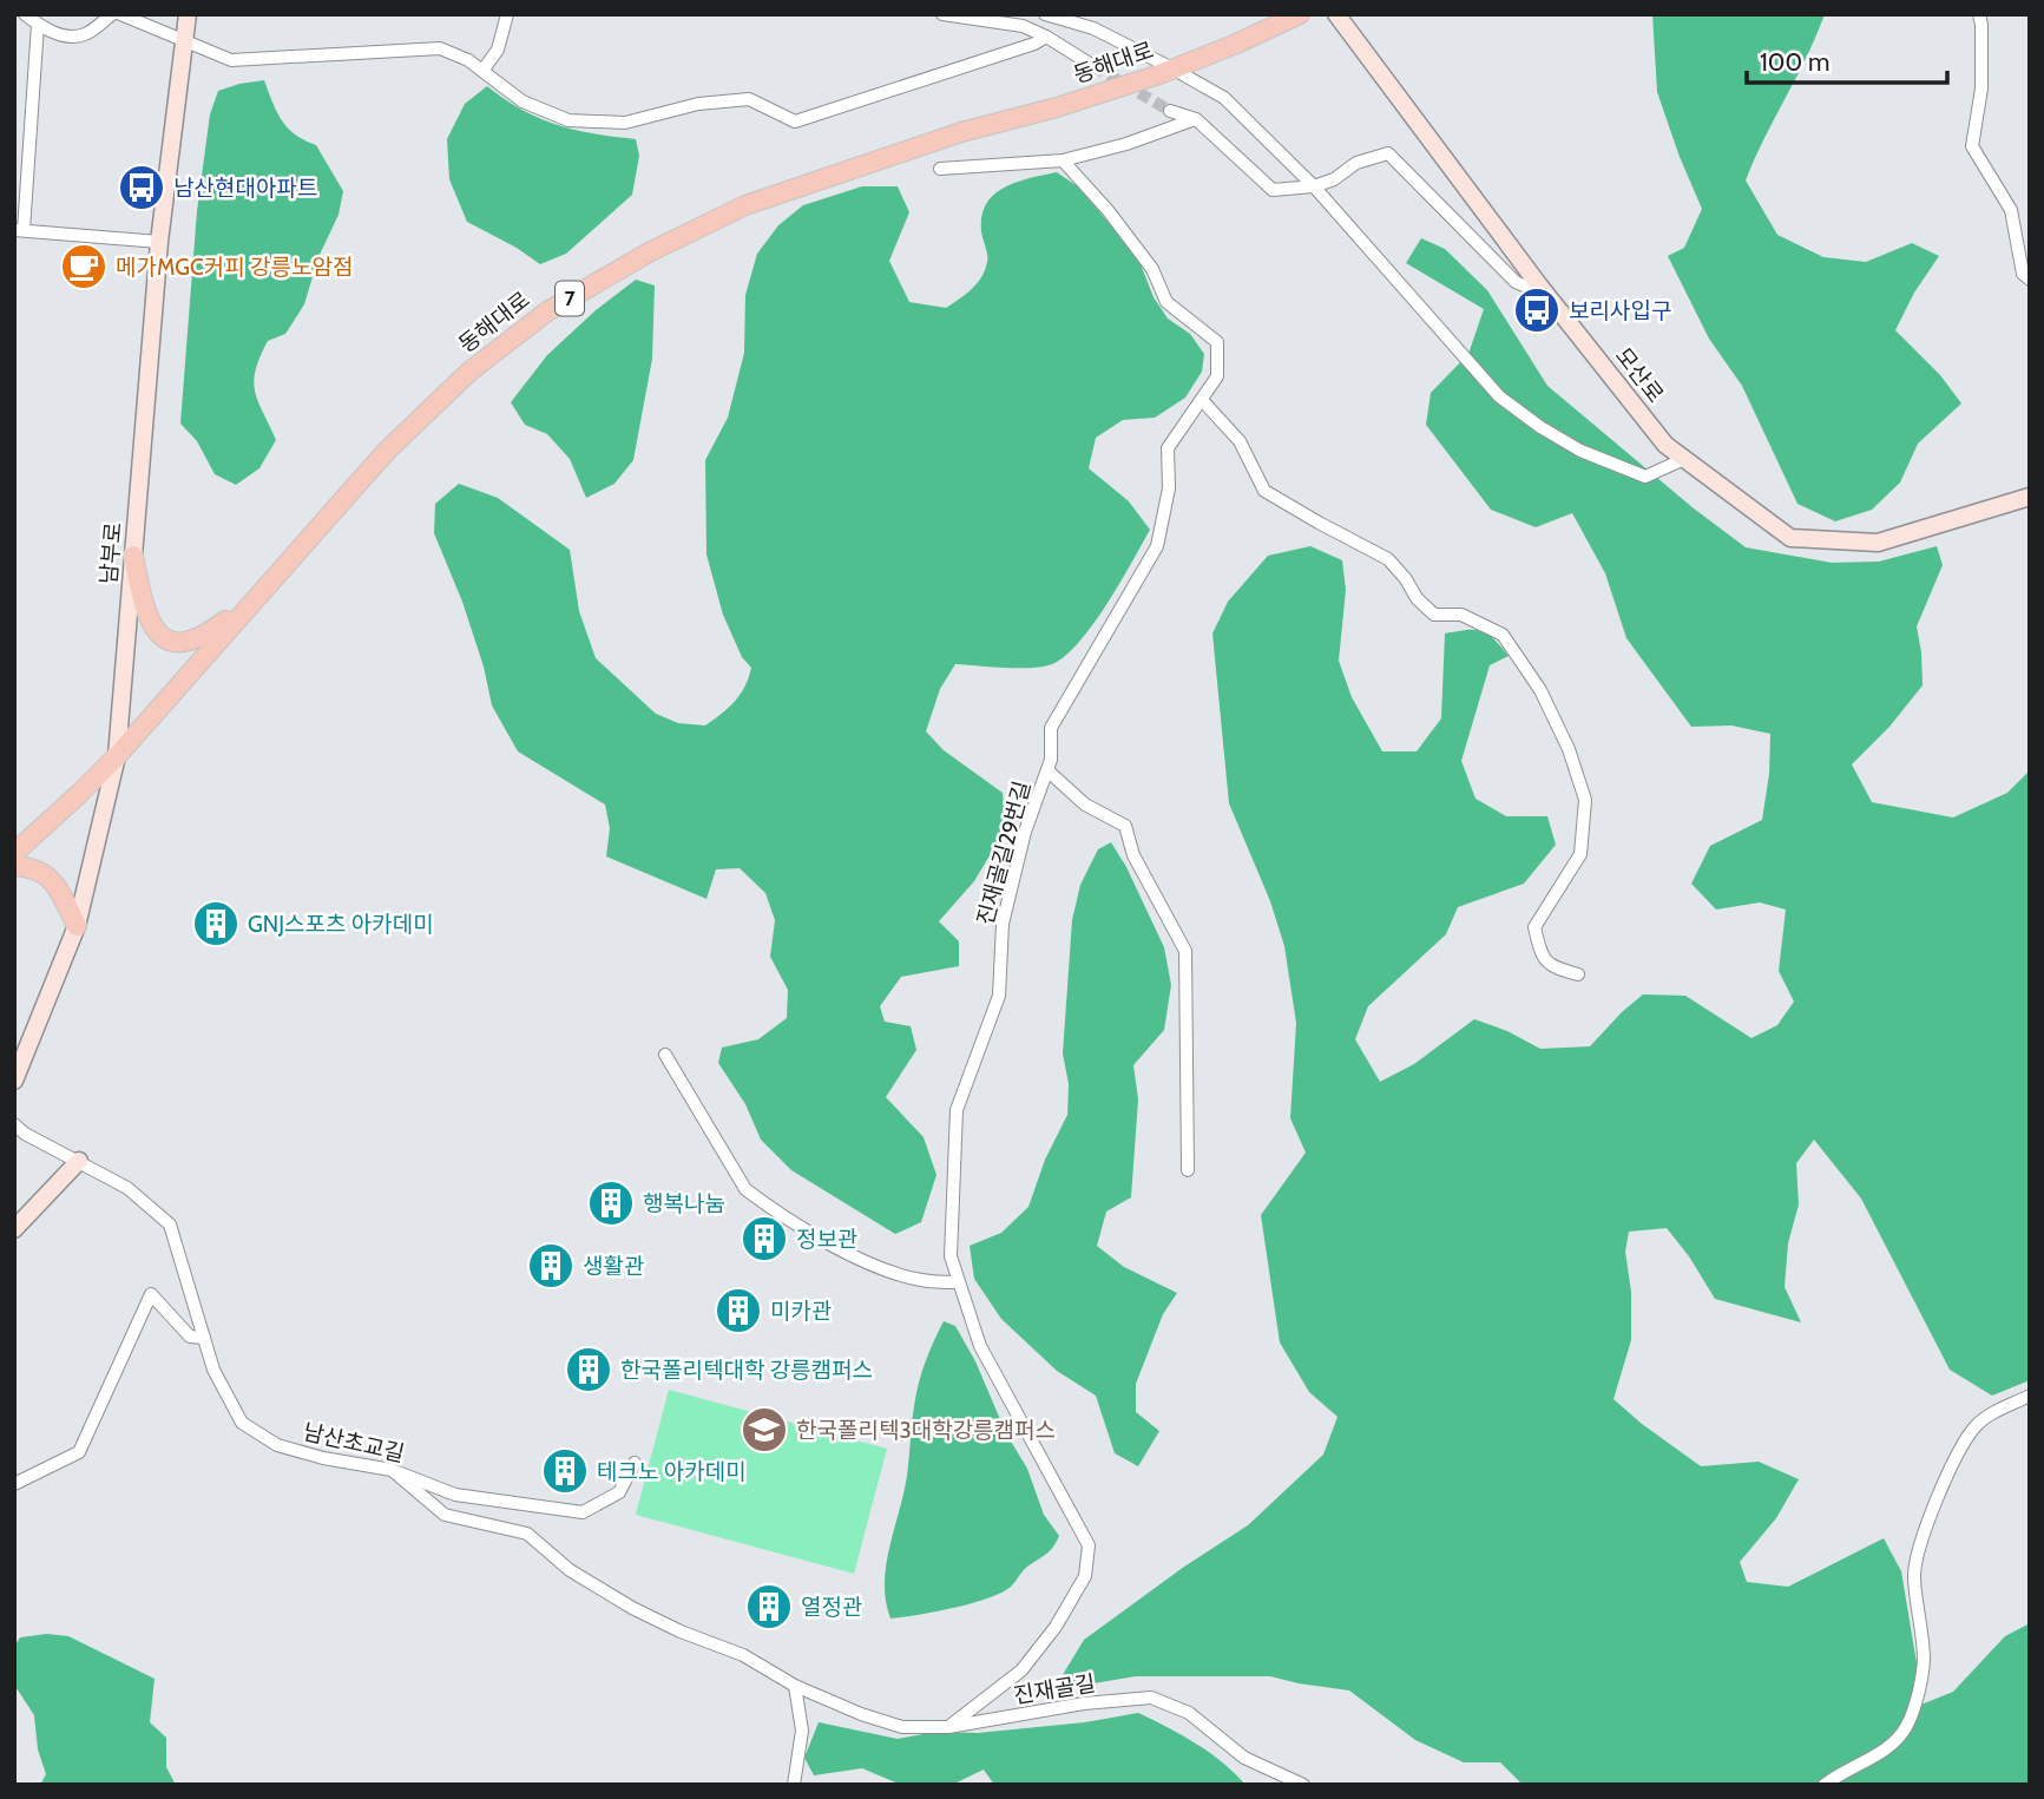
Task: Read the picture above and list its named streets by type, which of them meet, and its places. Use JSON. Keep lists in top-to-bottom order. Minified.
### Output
{"streets":{"main road":["동해대로","7"],"street":["모산로","남부로","진재골길29번길","남산초교길","진재골길"]},"crossings":[["동해대로","남부로"],["진재골길29번길","진재골길"],["남산초교길","진재골길"]],"places":{"bus stop":["남산현대아파트","보리사입구"],"cafe":["메가MGC커피 강릉노암점"],"building":["GNJ스포츠 아카데미","행복나눔","정보관","생활관","미카관","한국폴리텍대학 강릉캠퍼스","테크노 아카데미","열정관"],"school or university":["한국폴리텍3대학강릉캠퍼스"]},"scale_bar":"100 m"}
